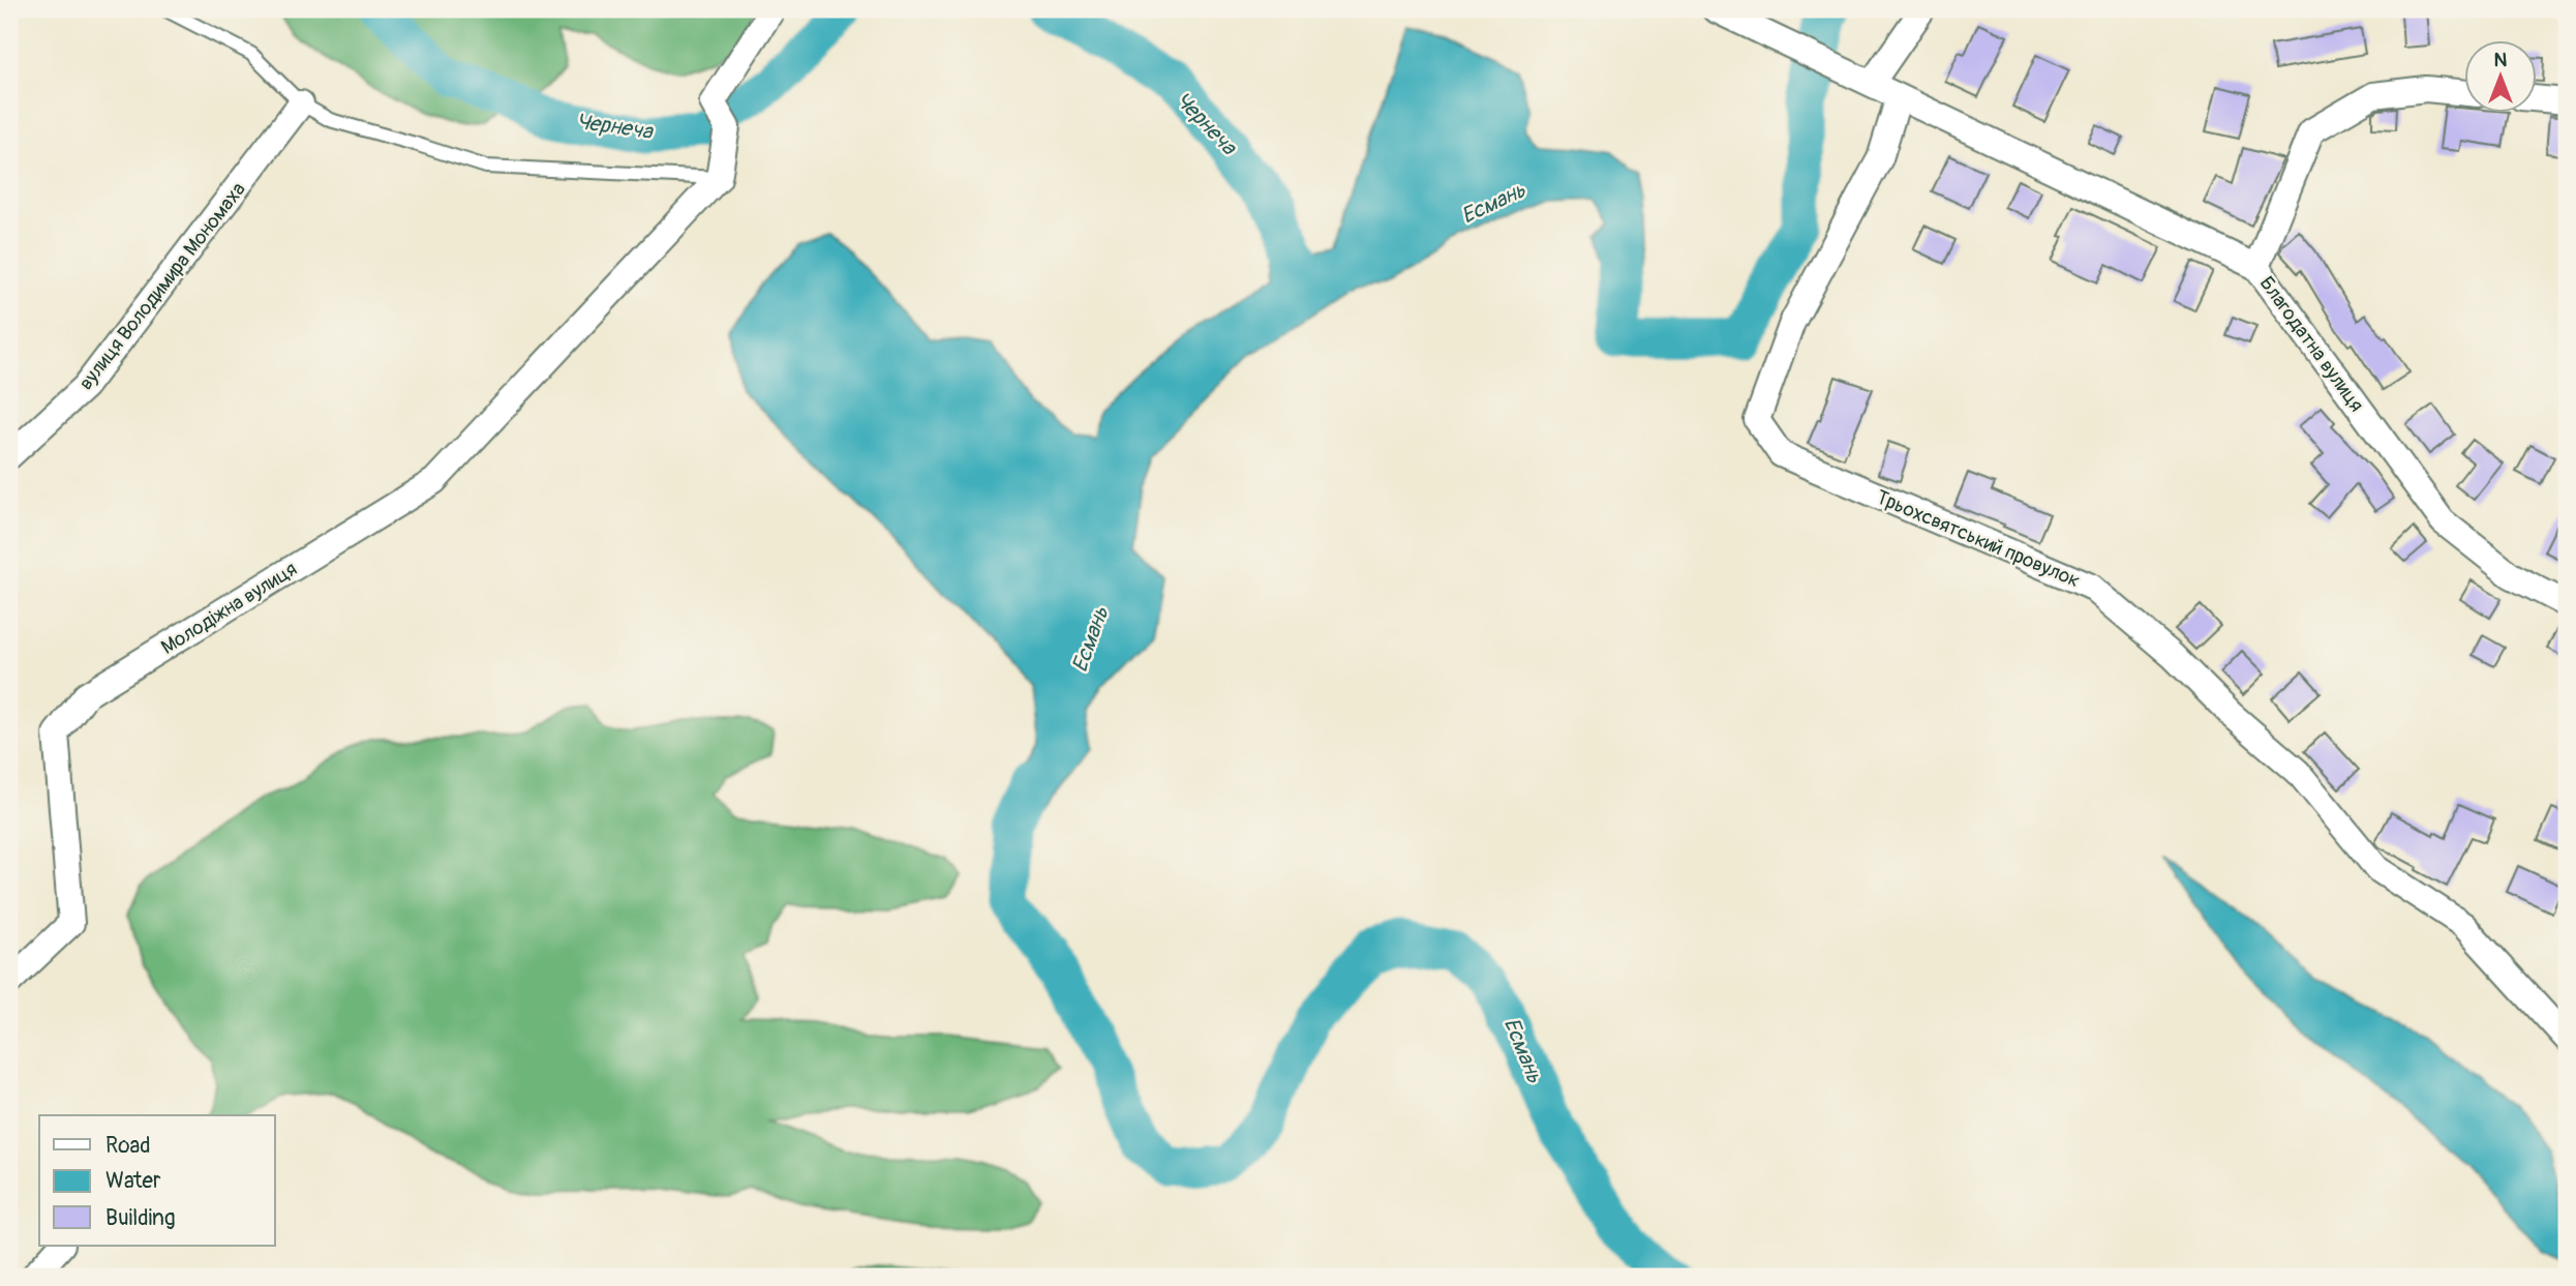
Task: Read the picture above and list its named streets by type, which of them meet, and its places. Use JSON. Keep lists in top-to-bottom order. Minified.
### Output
{"streets":{"street":["вулиця Володимира Мономаха","Благодатна вулиця","Трьохсвятський провулок","Молодіжна вулиця"]},"crossings":[["Благодатна вулиця","Трьохсвятський провулок"]],"water":["Чернеча","Есмань"],"legend":["Road","Water","Building"],"north":"top"}
